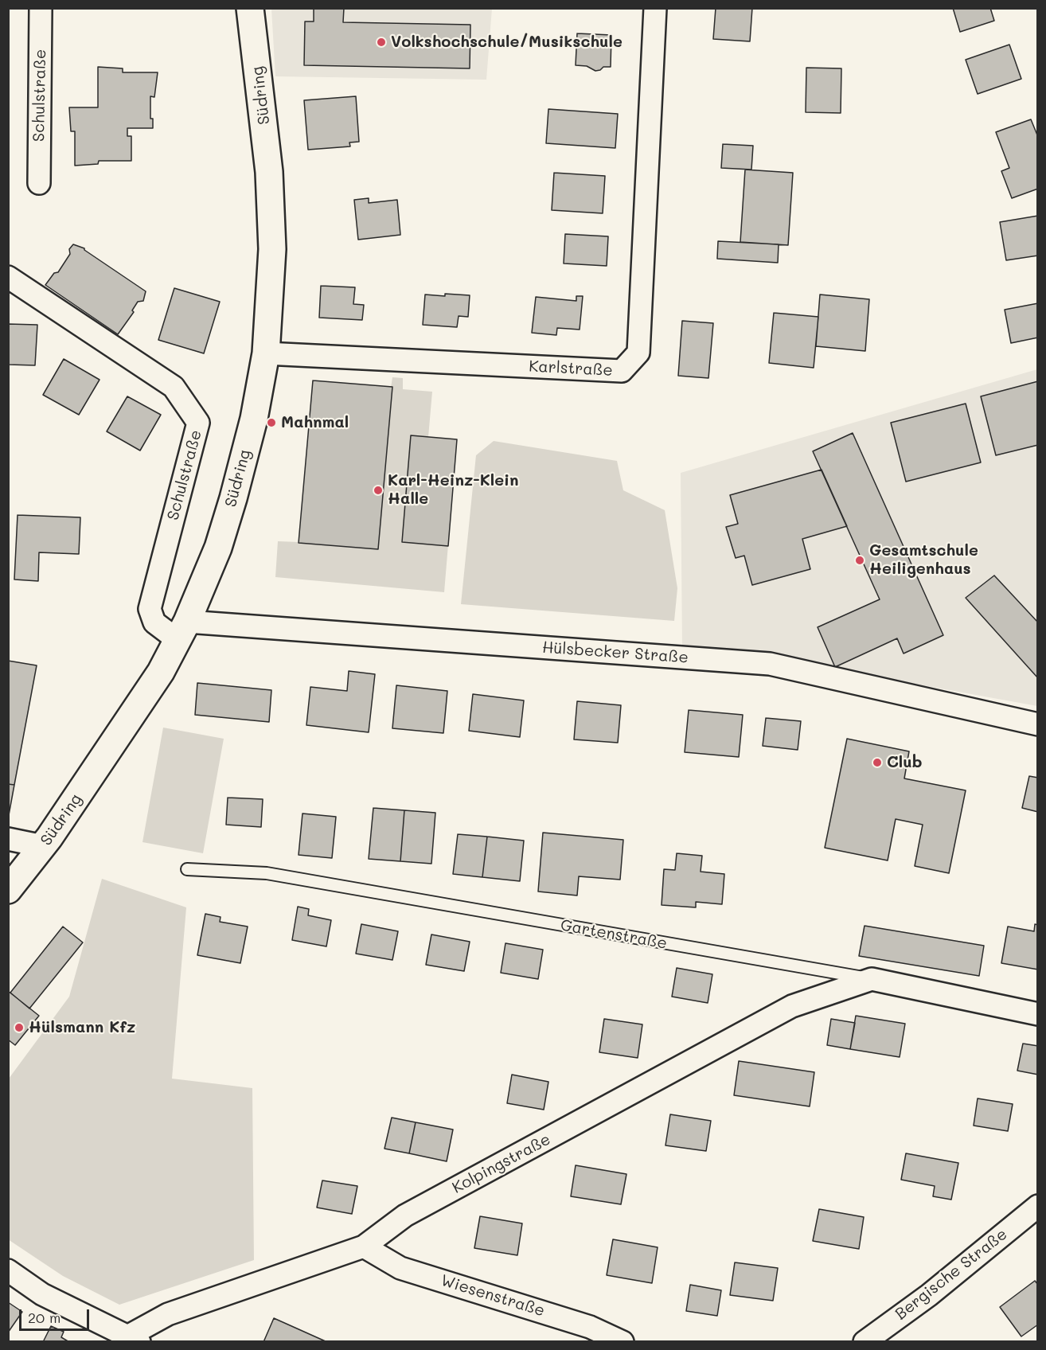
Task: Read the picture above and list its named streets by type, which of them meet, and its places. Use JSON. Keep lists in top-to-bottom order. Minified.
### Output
{"streets":{"street":["Schulstraße","Südring","Karlstraße","Hülsbecker Straße","Gartenstraße","Kolpingstraße","Bergische Straße","Wiesenstraße"]},"crossings":[["Schulstraße","Südring"],["Schulstraße","Hülsbecker Straße"],["Südring","Karlstraße"],["Südring","Hülsbecker Straße"],["Gartenstraße","Kolpingstraße"],["Kolpingstraße","Wiesenstraße"]],"places":["Volkshochschule/Musikschule","Mahnmal","Karl-Heinz-Klein Halle","Gesamtschule Heiligenhaus","Club","Hülsmann Kfz"],"scale_bar":"20 m"}
